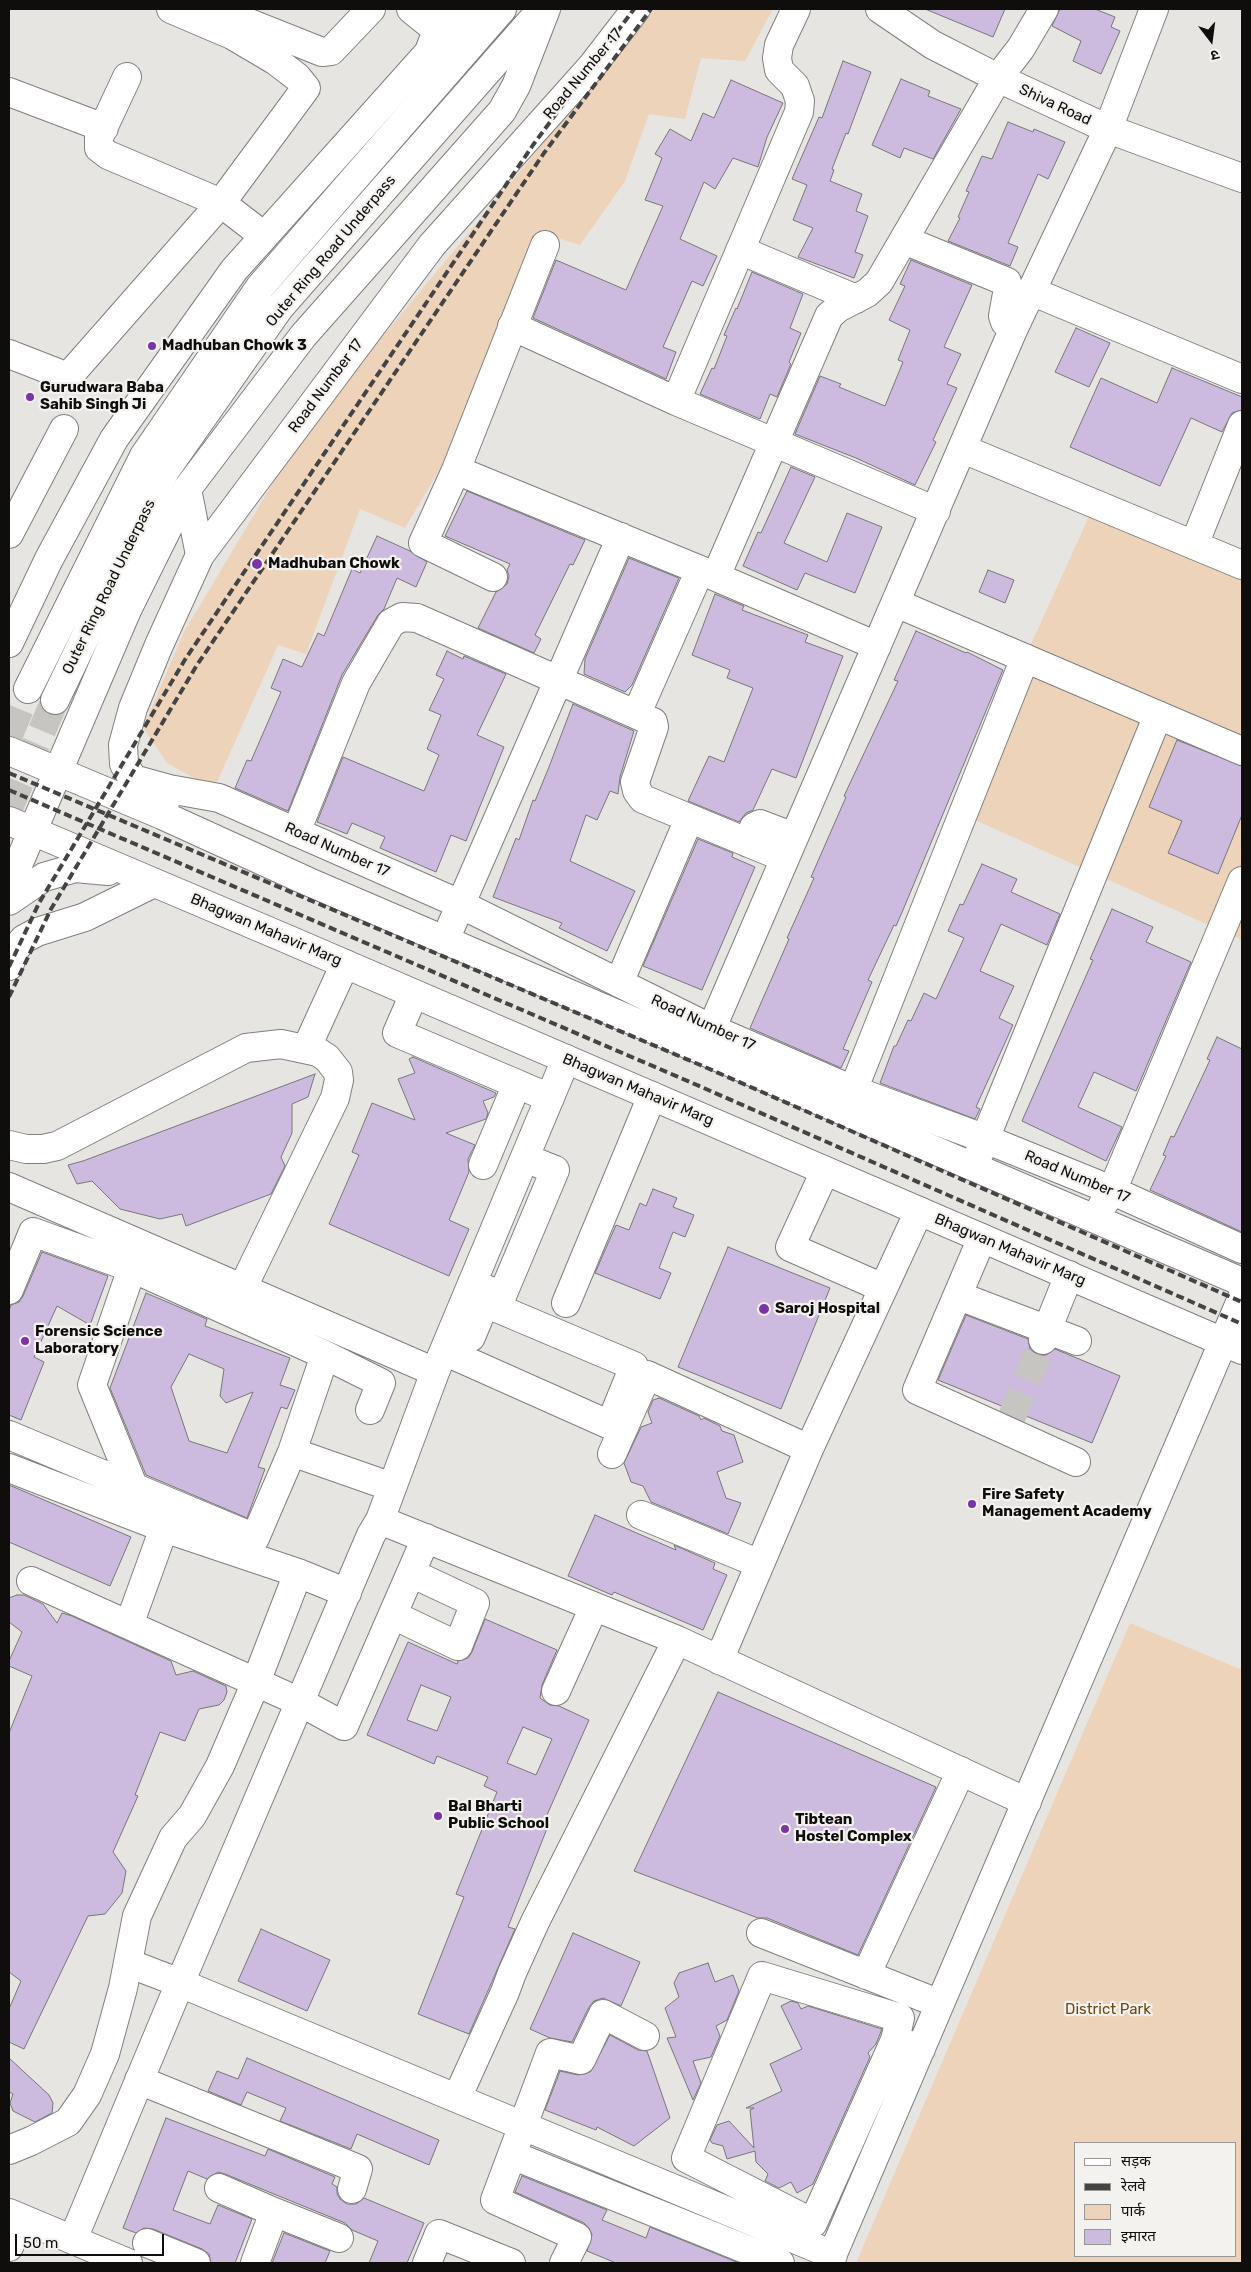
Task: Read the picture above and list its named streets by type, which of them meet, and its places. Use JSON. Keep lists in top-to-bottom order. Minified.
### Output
{"streets":{"main road":["Road Number 17","Shiva Road","Outer Ring Road Underpass","Bhagwan Mahavir Marg"]},"parks":["District Park"],"places":["Madhuban Chowk 3","Gurudwara Baba Sahib Singh Ji","Madhuban Chowk","Saroj Hospital","Forensic Science Laboratory","Fire Safety Management Academy","Bal Bharti Public School","Tibtean Hostel Complex"],"legend":["सड़क","रेलवे","पार्क","इमारत"],"scale_bar":"50 m","north":"bottom"}
